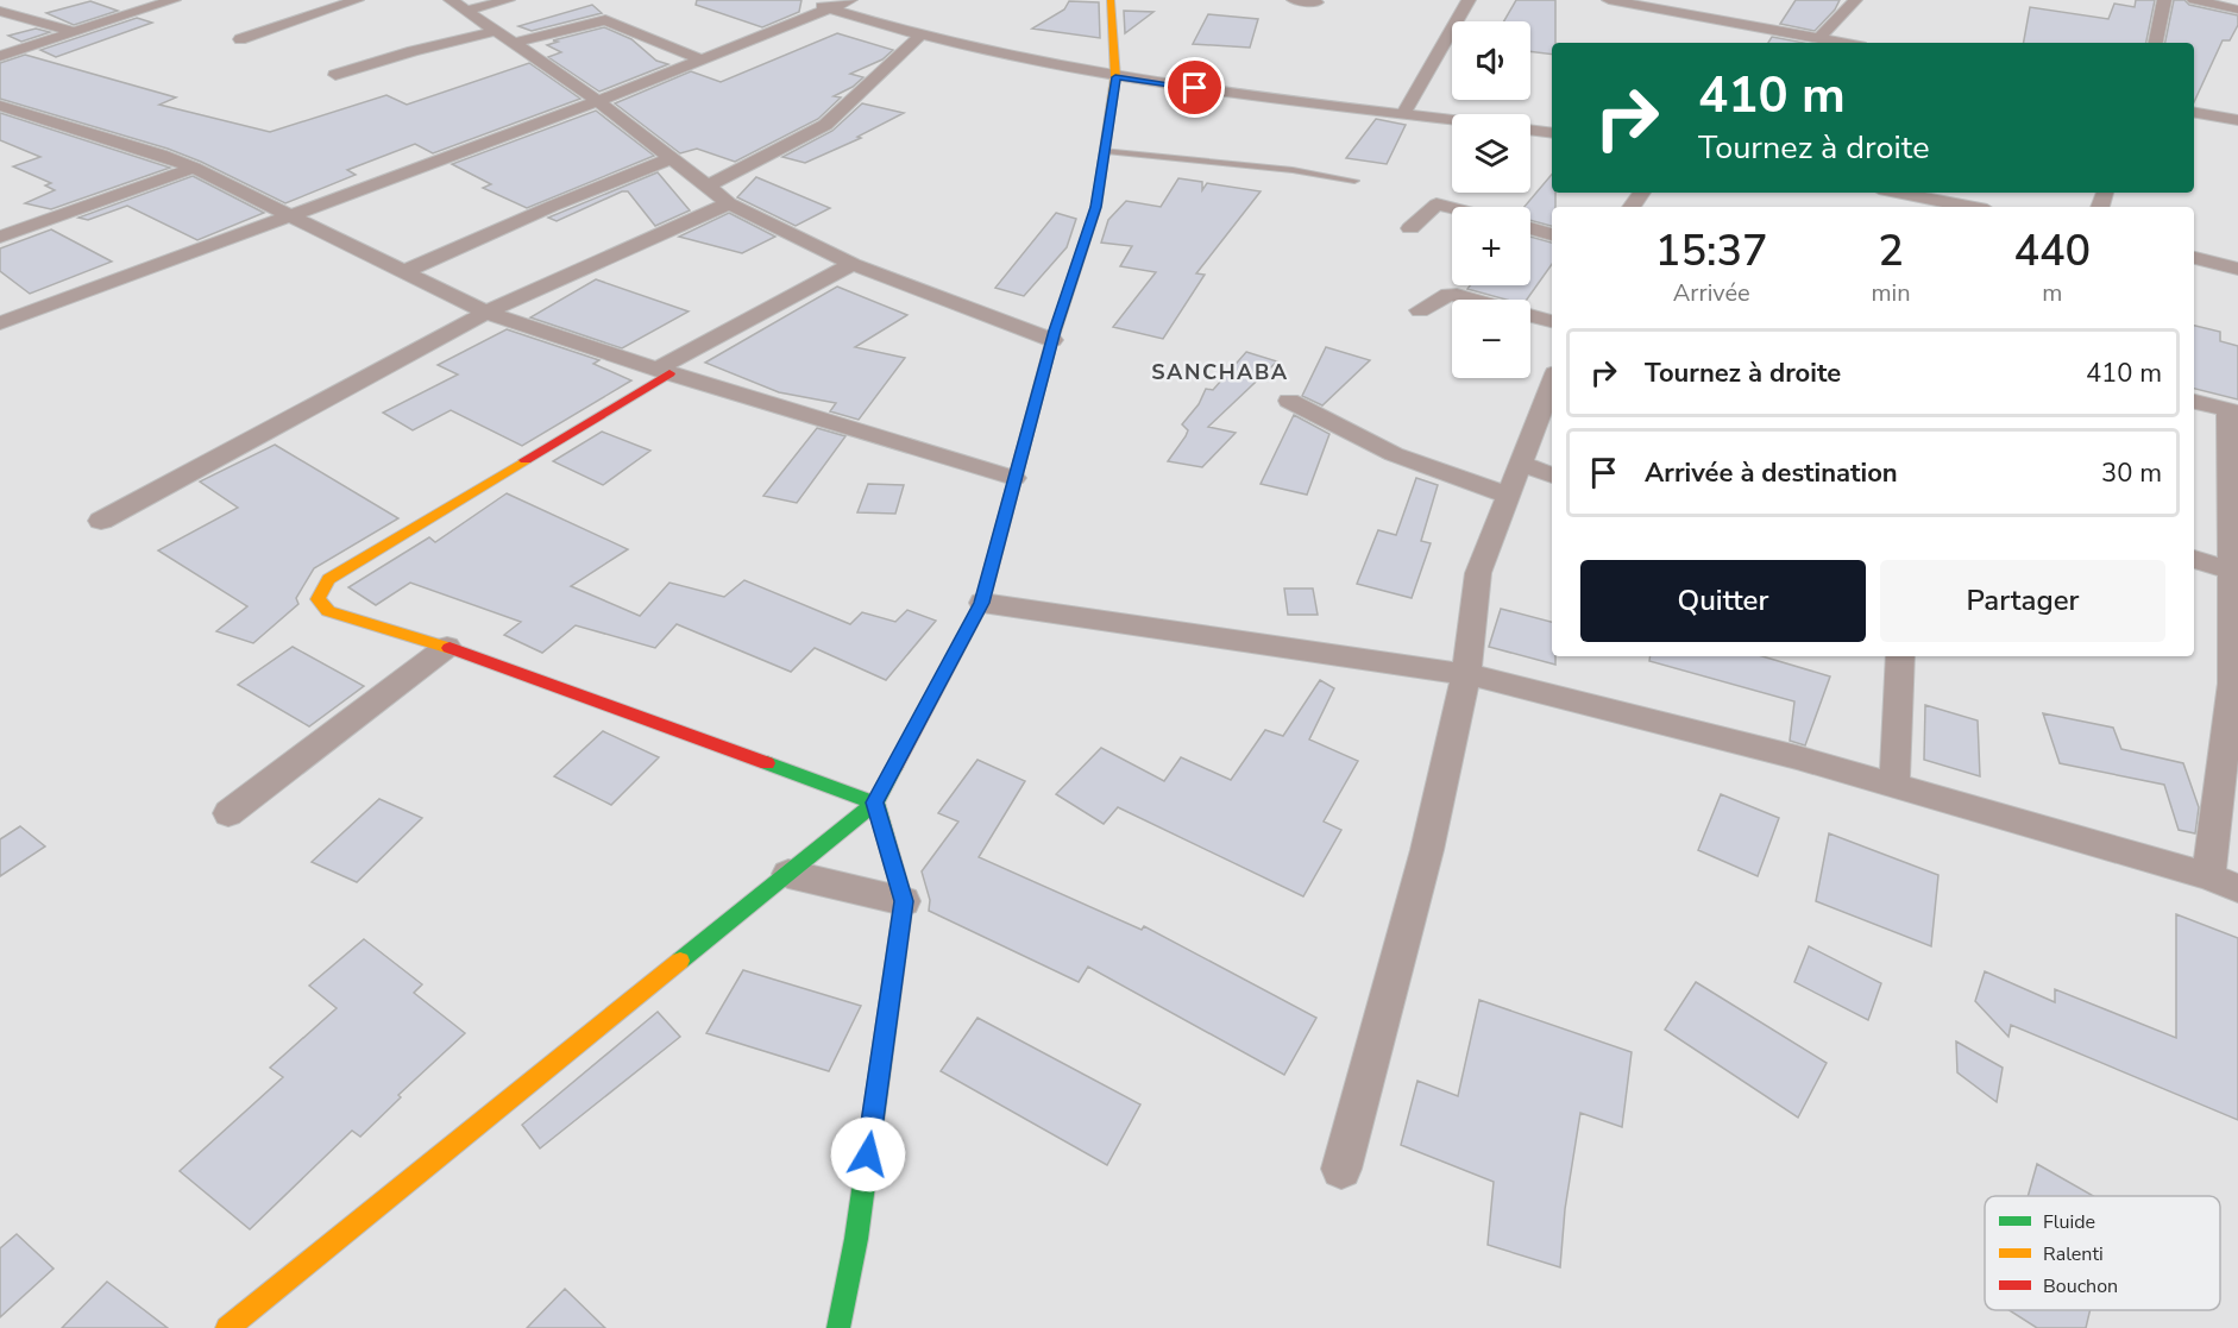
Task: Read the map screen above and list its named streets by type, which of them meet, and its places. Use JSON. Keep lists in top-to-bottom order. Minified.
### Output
{"districts":["SANCHABA"],"legend":["Fluide","Ralenti","Bouchon"],"page":{"map_buttons":["+","−"],"turn":["410 m","Tournez à droite"],"eta":["15:37","Arrivée","2","min","440","m"],"list":[{"name":"Tournez à droite","value":"410 m"},{"name":"Arrivée à destination","value":"30 m"}],"buttons":["Quitter","Partager"]}}
